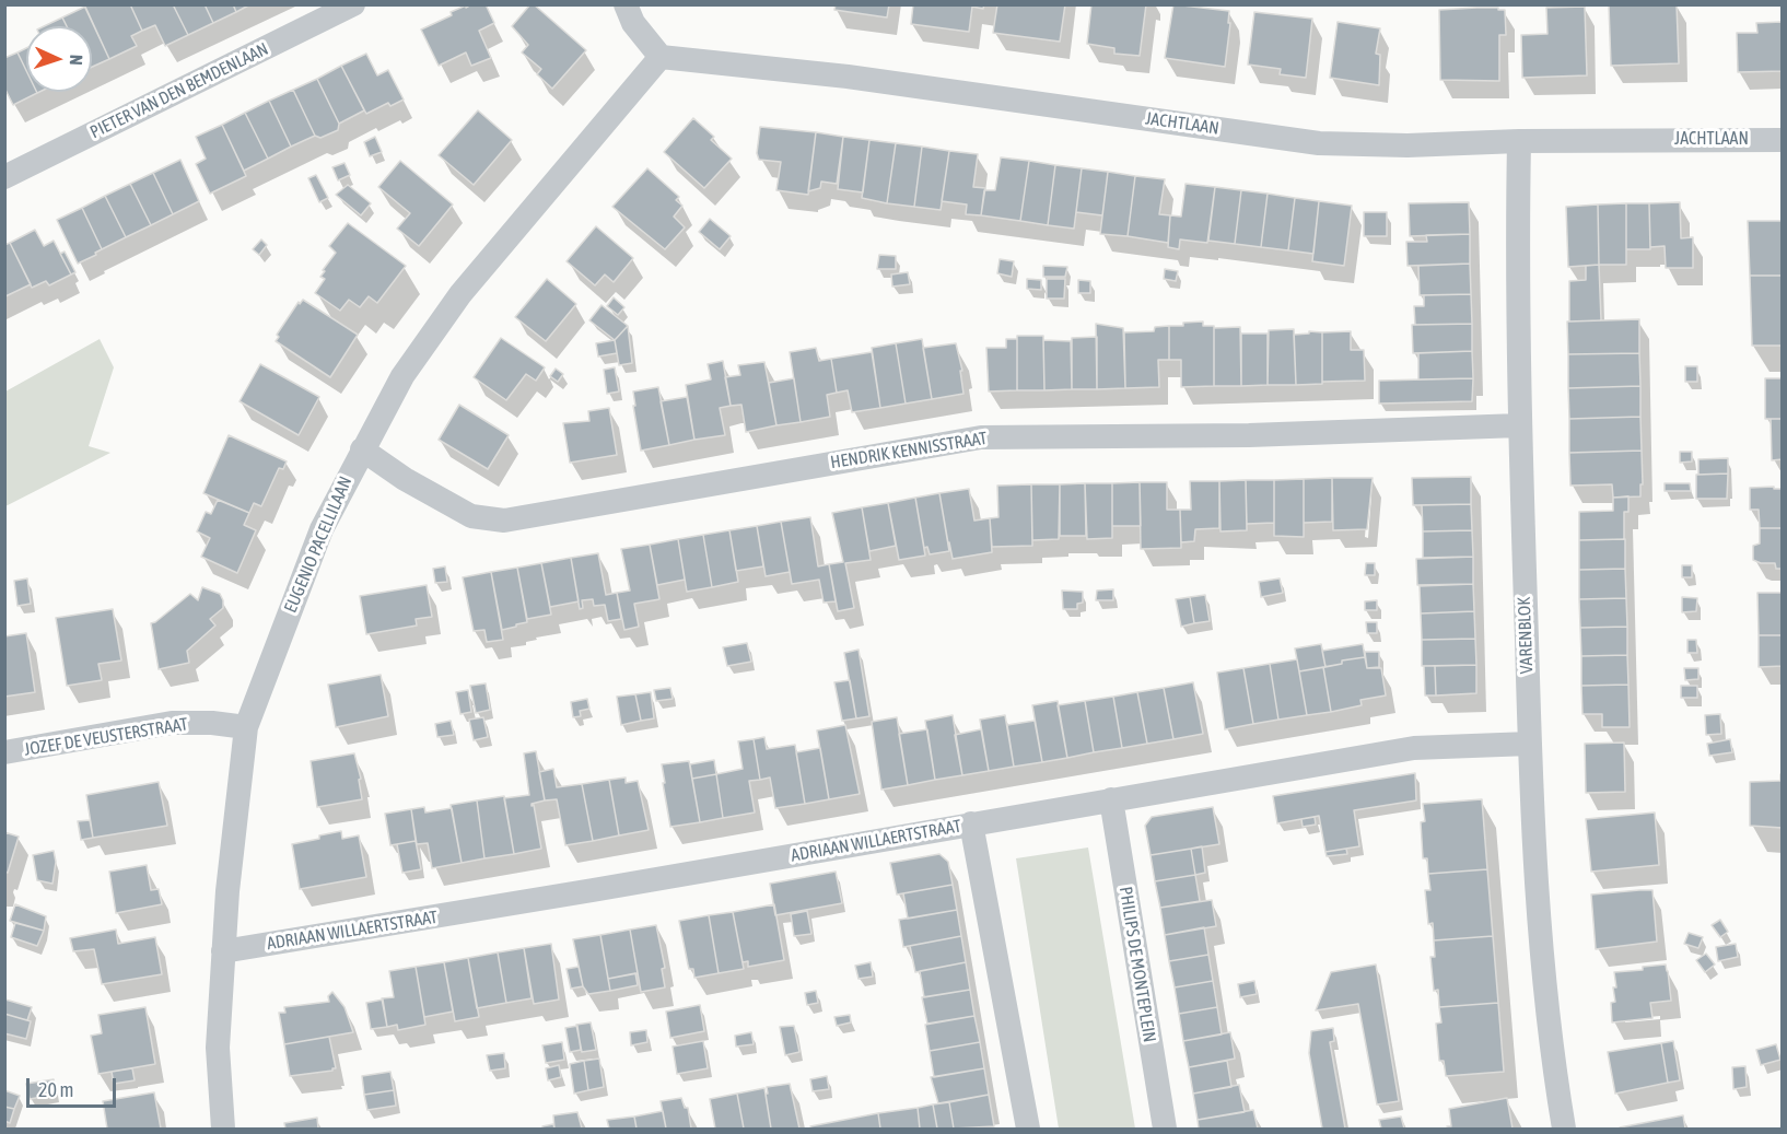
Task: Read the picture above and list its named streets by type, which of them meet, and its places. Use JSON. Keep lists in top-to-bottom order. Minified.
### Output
{"streets":{"street":["PIETER VAN DEN BEMDENLAAN","JACHTLAAN","HENDRIK KENNISSTRAAT","EUGENIO PACELLILAAN","VARENBLOK","JOZEF DE VEUSTERSTRAAT","ADRIAAN WILLAERTSTRAAT","PHILIPS DE MONTEPLEIN"]},"crossings":[["JACHTLAAN","EUGENIO PACELLILAAN"],["JACHTLAAN","VARENBLOK"],["HENDRIK KENNISSTRAAT","EUGENIO PACELLILAAN"],["HENDRIK KENNISSTRAAT","VARENBLOK"],["EUGENIO PACELLILAAN","JOZEF DE VEUSTERSTRAAT"],["EUGENIO PACELLILAAN","ADRIAAN WILLAERTSTRAAT"],["VARENBLOK","ADRIAAN WILLAERTSTRAAT"],["ADRIAAN WILLAERTSTRAAT","PHILIPS DE MONTEPLEIN"]],"scale_bar":"20 m","north":"right"}
